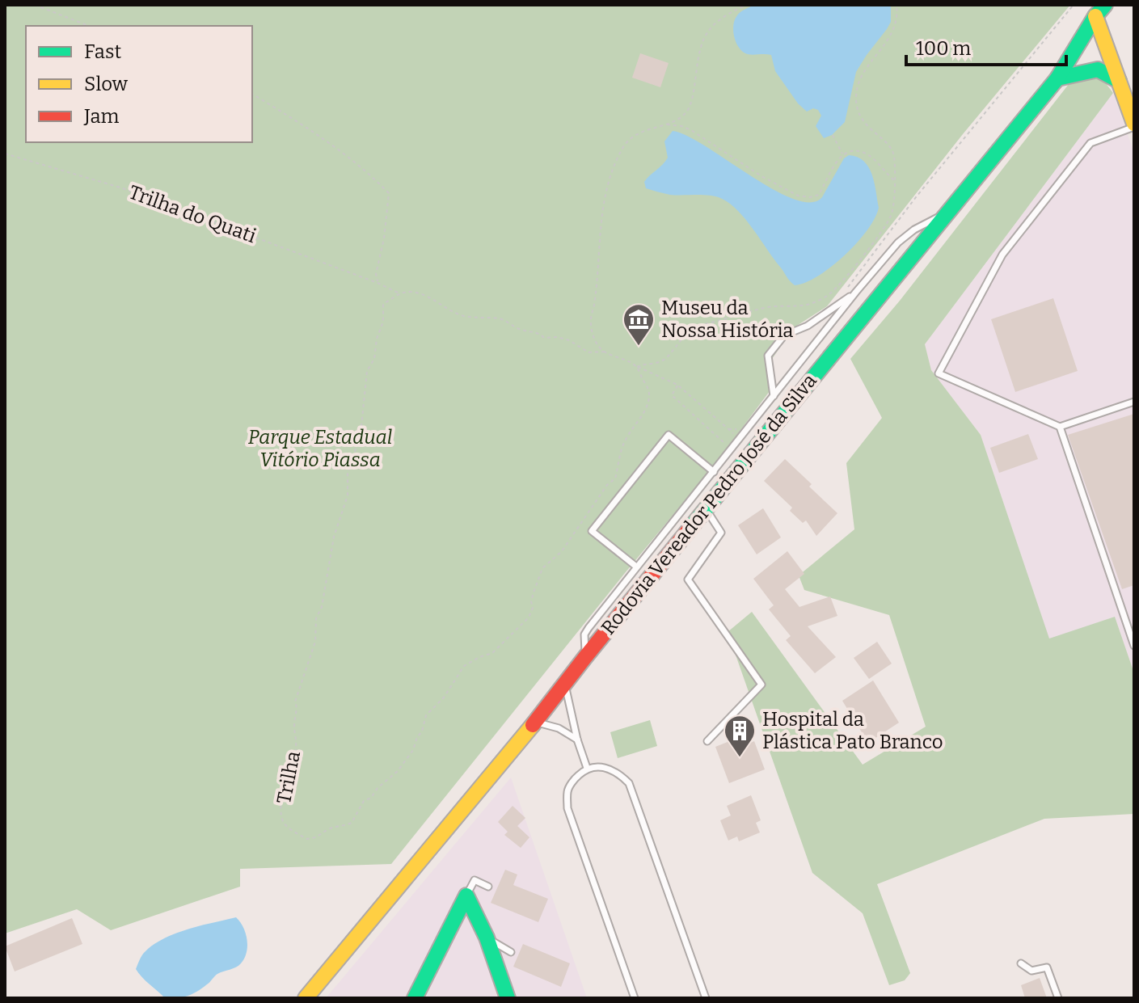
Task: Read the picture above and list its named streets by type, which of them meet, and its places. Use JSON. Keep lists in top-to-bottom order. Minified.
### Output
{"streets":{"main road":["Rodovia Vereador Pedro José da Silva"],"path":["Trilha do Quati","Trilha"]},"crossings":[["Trilha do Quati","Trilha"]],"parks":["Parque Estadual Vitório Piassa"],"places":{"museum":["Museu da Nossa História"],"building":["Hospital da Plástica Pato Branco"]},"legend":["Fast","Slow","Jam"],"scale_bar":"100 m"}
